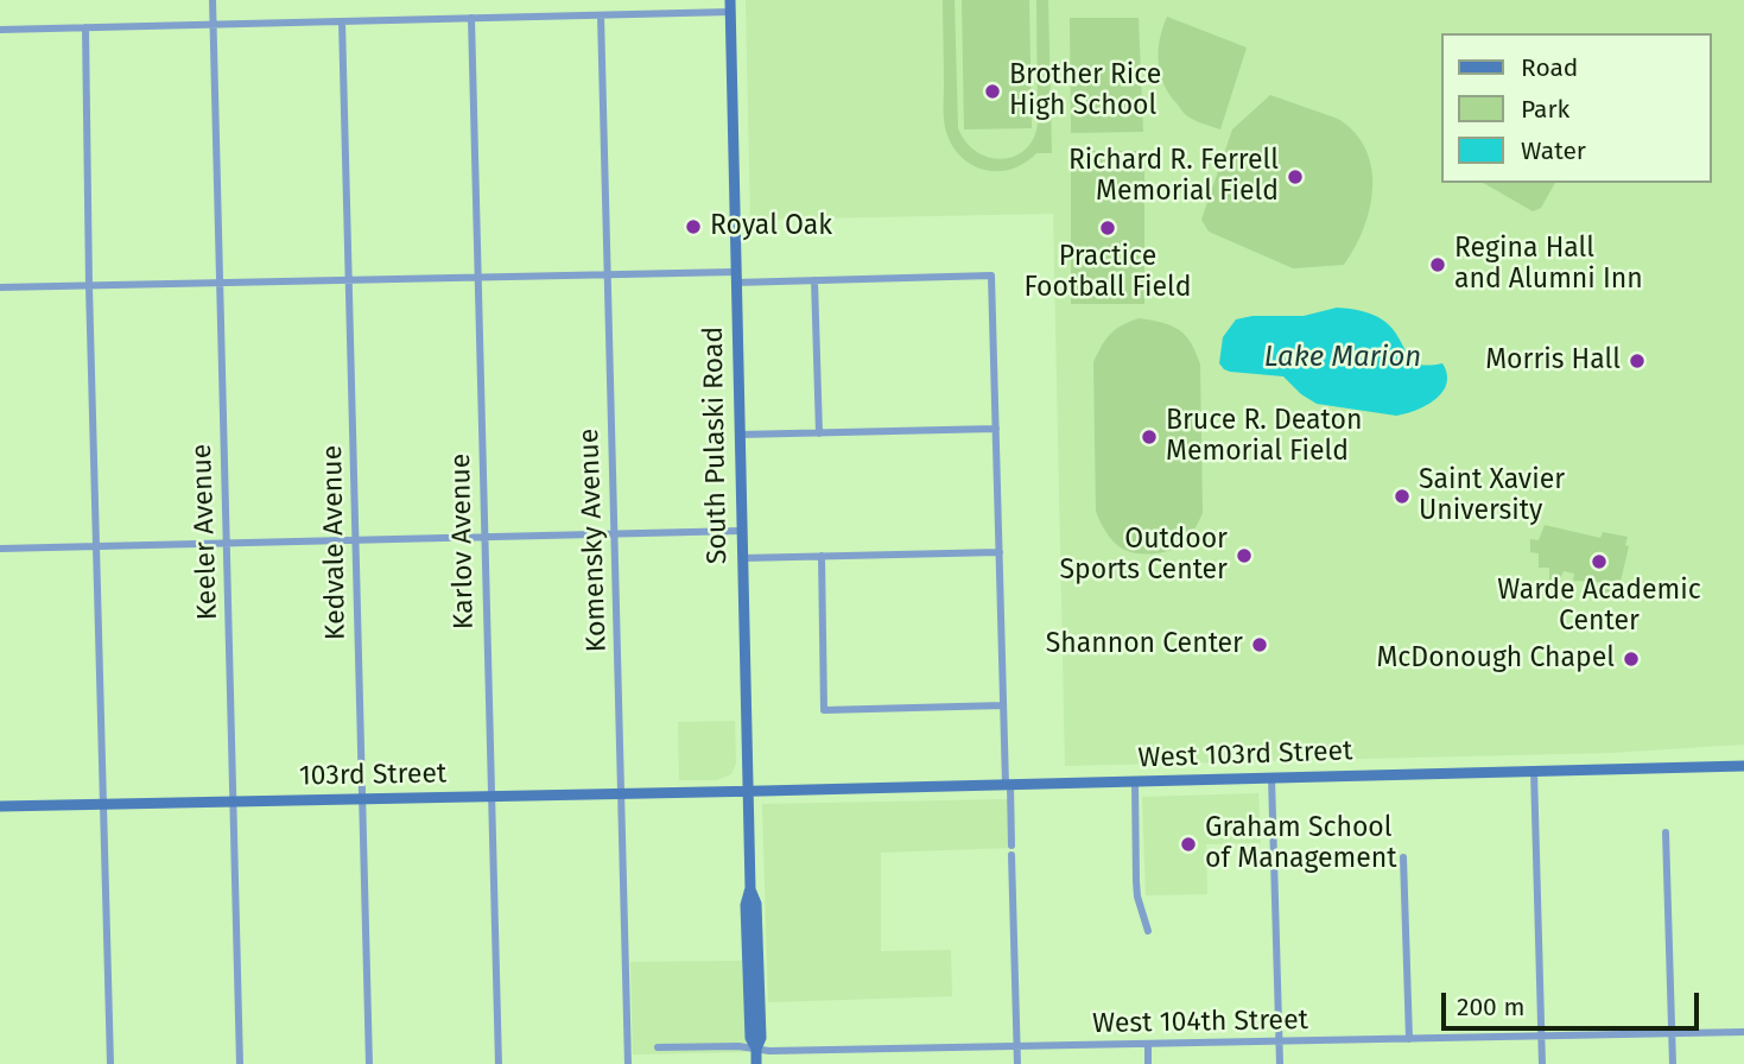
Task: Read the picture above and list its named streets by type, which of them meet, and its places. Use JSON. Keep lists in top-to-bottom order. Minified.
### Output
{"streets":{"main road":["South Pulaski Road","West 103rd Street","103rd Street"],"street":["Keeler Avenue","Komensky Avenue","Karlov Avenue","Kedvale Avenue","West 104th Street"]},"crossings":[["South Pulaski Road","West 103rd Street"],["South Pulaski Road","103rd Street"],["South Pulaski Road","West 104th Street"],["Keeler Avenue","103rd Street"],["Komensky Avenue","103rd Street"],["Karlov Avenue","103rd Street"],["Kedvale Avenue","103rd Street"],["West 103rd Street","103rd Street"]],"water":["Lake Marion"],"places":["Brother Rice High School","Richard R. Ferrell Memorial Field","Royal Oak","Practice Football Field","Regina Hall and Alumni Inn","Morris Hall","Bruce R. Deaton Memorial Field","Saint Xavier University","Outdoor Sports Center","Warde Academic Center","Shannon Center","McDonough Chapel","Graham School of Management"],"legend":["Road","Park","Water"],"scale_bar":"200 m"}
